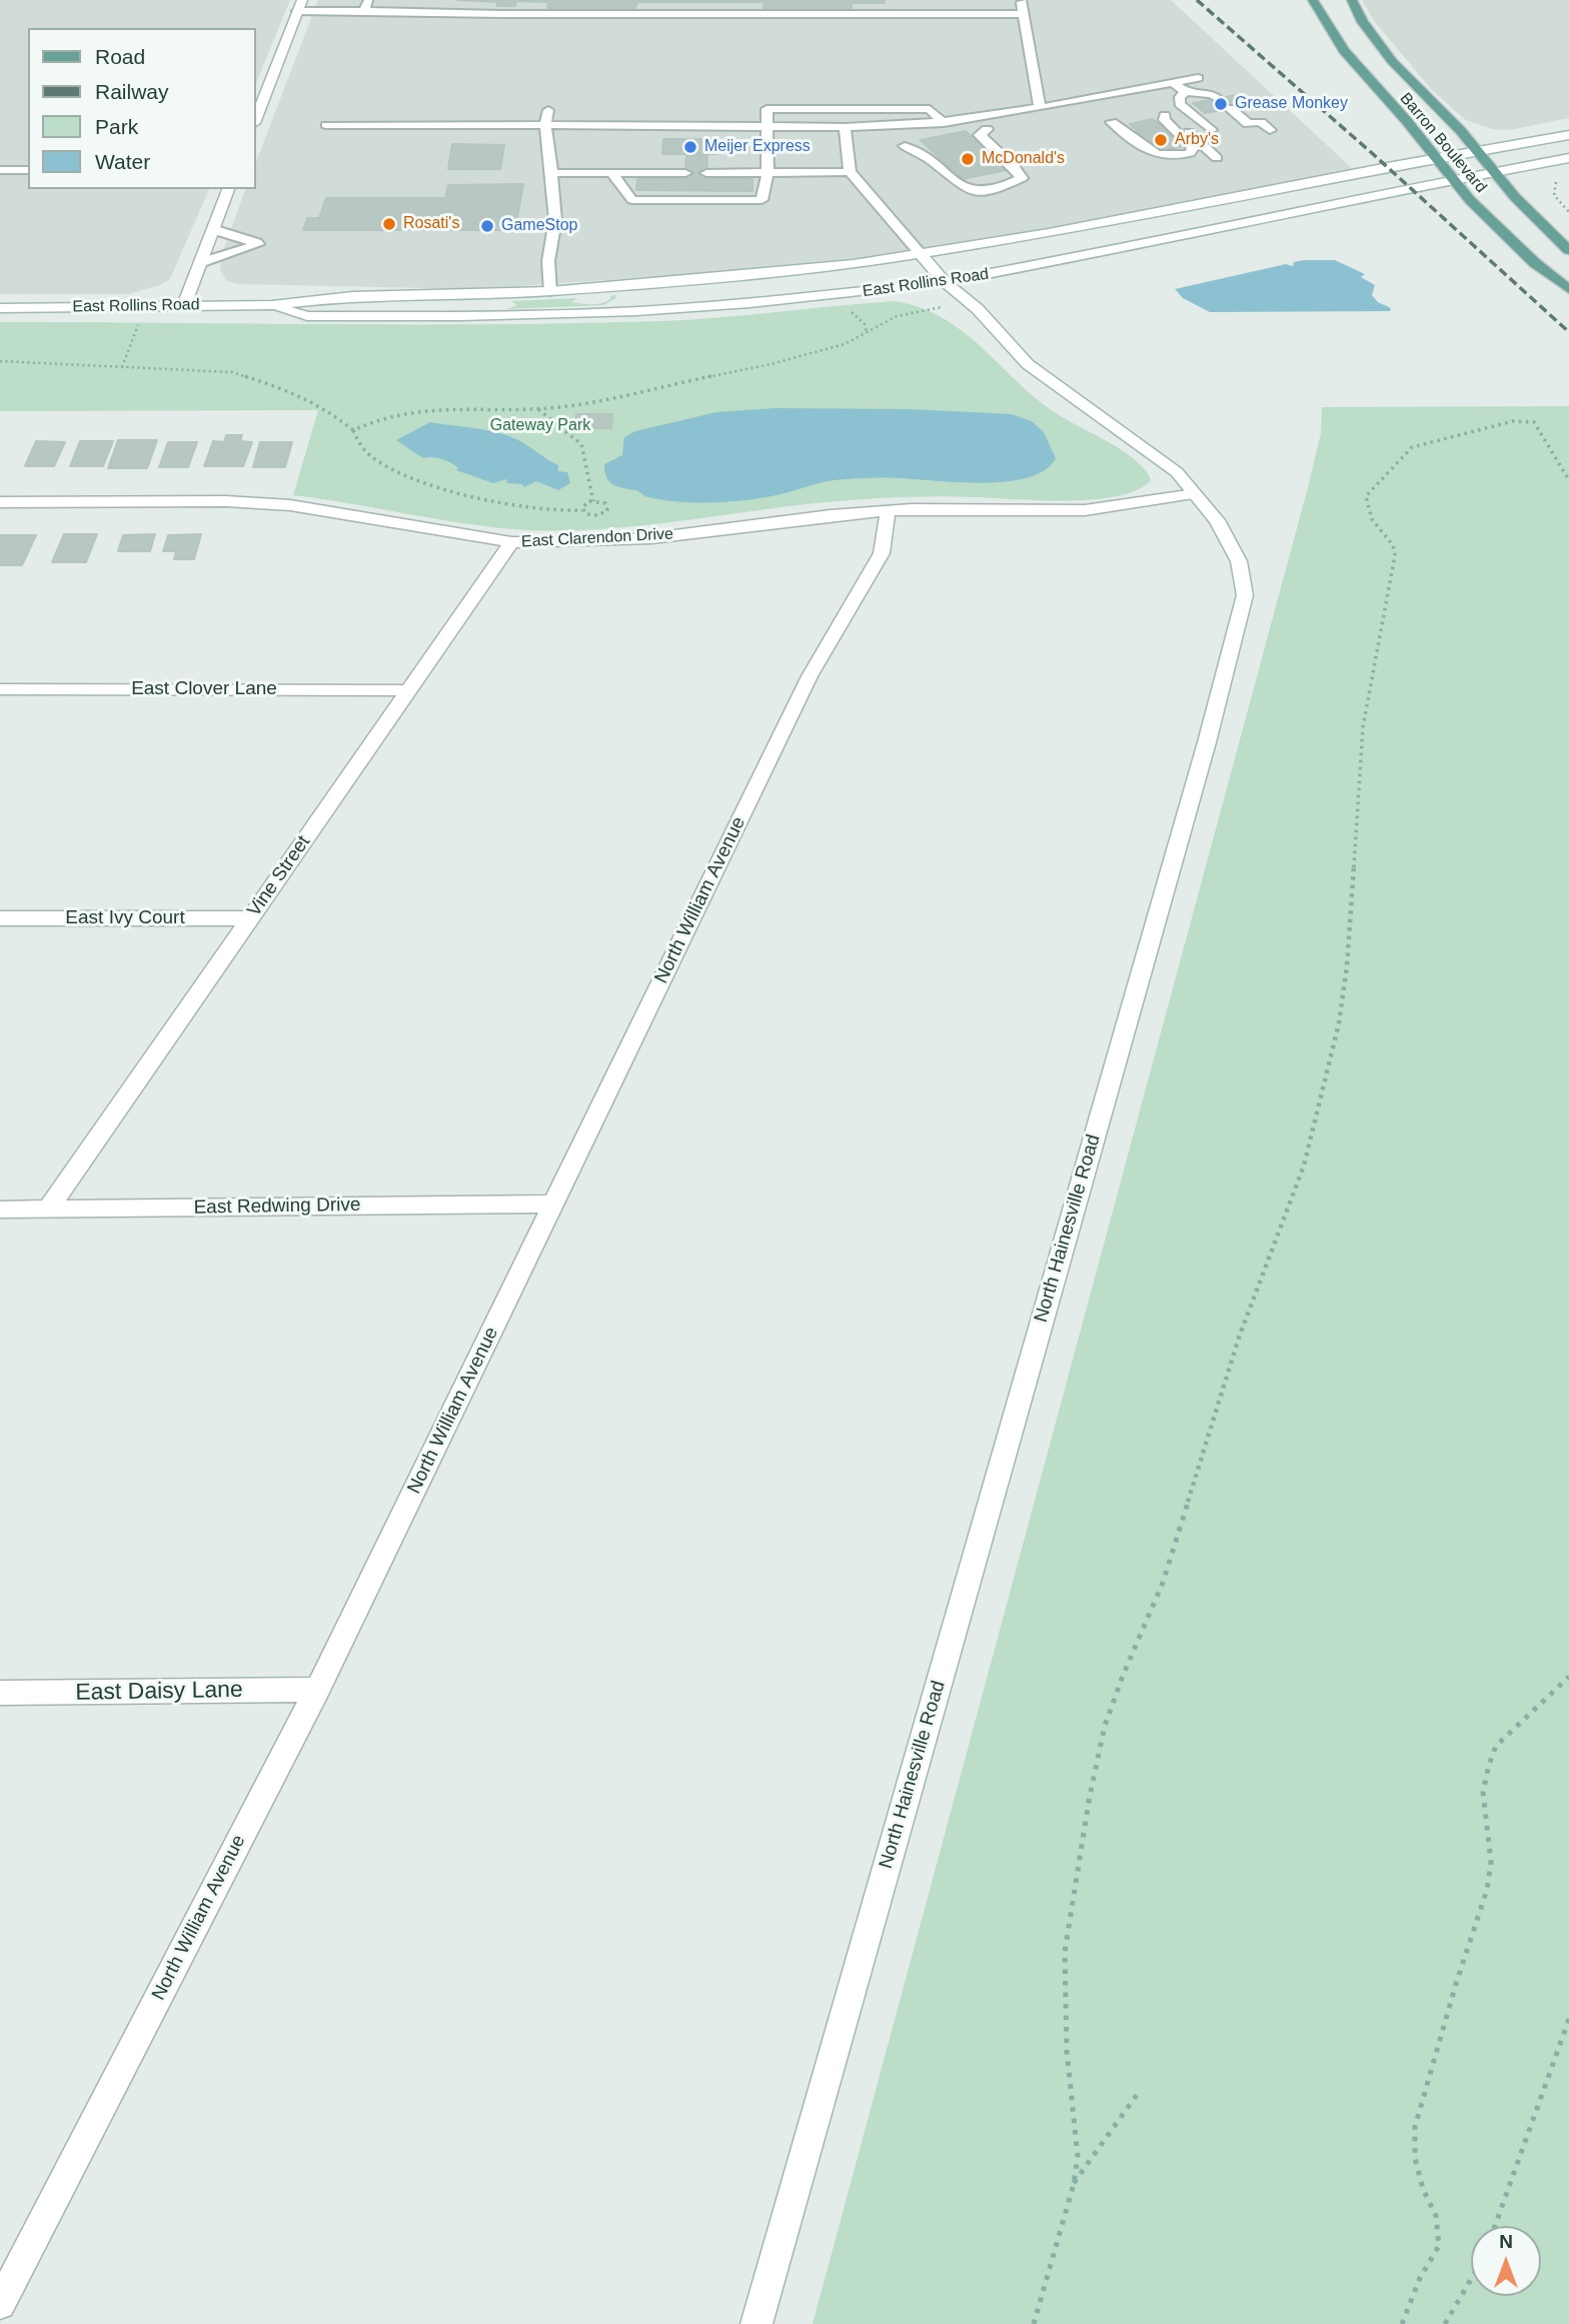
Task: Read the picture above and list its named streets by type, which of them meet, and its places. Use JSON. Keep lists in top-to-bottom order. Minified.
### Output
{"streets":{"main road":["Barron Boulevard","East Rollins Road","East Clarendon Drive","East Clover Lane","Vine Street","North William Avenue","East Ivy Court","East Redwing Drive","North Hainesville Road","East Daisy Lane"]},"crossings":[["Barron Boulevard","East Rollins Road"],["East Rollins Road","North Hainesville Road"],["East Clarendon Drive","Vine Street"],["East Clarendon Drive","North William Avenue"],["East Clarendon Drive","North Hainesville Road"],["East Clover Lane","Vine Street"],["Vine Street","East Ivy Court"],["Vine Street","East Redwing Drive"],["North William Avenue","East Redwing Drive"],["North William Avenue","East Daisy Lane"]],"parks":["Gateway Park"],"places":["Grease Monkey","Arby's","Meijer Express","McDonald's","Rosati's","GameStop"],"legend":["Road","Railway","Park","Water"],"north":"top"}
